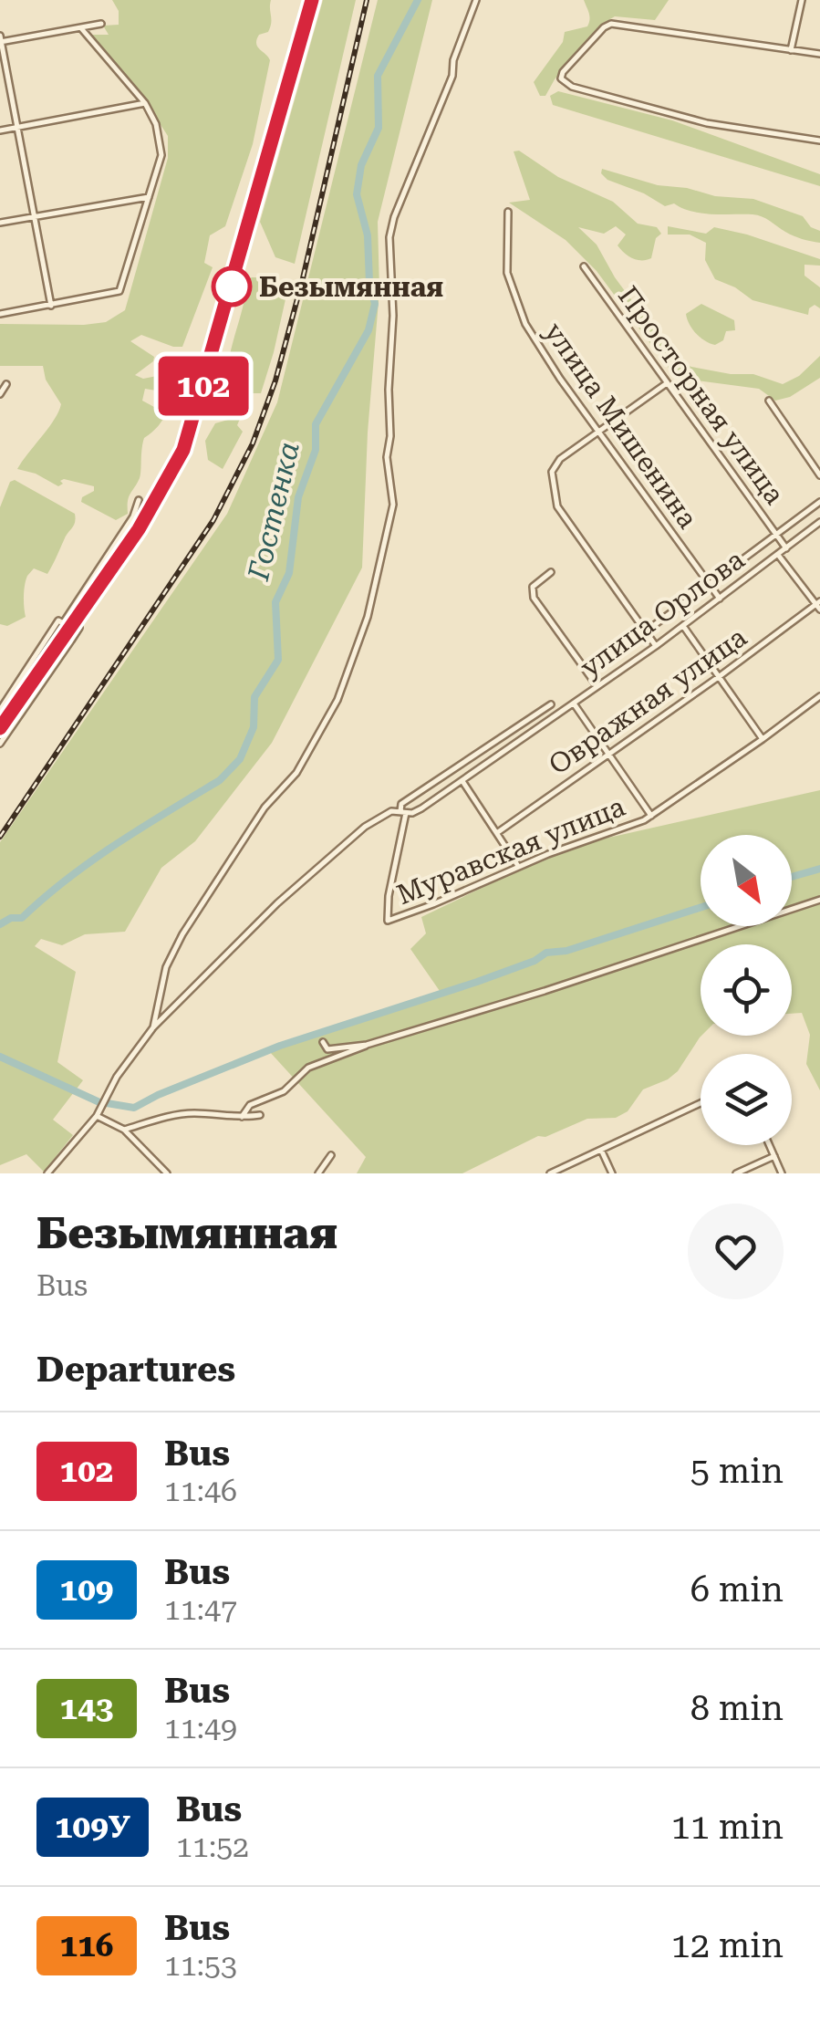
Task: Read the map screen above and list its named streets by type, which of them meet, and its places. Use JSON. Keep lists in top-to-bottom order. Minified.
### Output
{"streets":{"street":["Просторная улица","улица Мишенина","улица Орлова","Овражная улица","Муравская улица"]},"crossings":[["Просторная улица","улица Орлова"],["улица Мишенина","улица Орлова"],["улица Орлова","Муравская улица"]],"water":["Гостенка"],"places":["Безымянная"],"lines":["bus line 102"],"north":"bottom right","page":{"on_map":"102","heading":[["Безымянная","Bus"],"Departures"],"list":[{"mark":"102","name":"Bus","note":"11:46","value":"5 min"},{"mark":"109","name":"Bus","note":"11:47","value":"6 min"},{"mark":"143","name":"Bus","note":"11:49","value":"8 min"},{"mark":"109У","name":"Bus","note":"11:52","value":"11 min"},{"mark":"116","name":"Bus","note":"11:53","value":"12 min"}]}}
